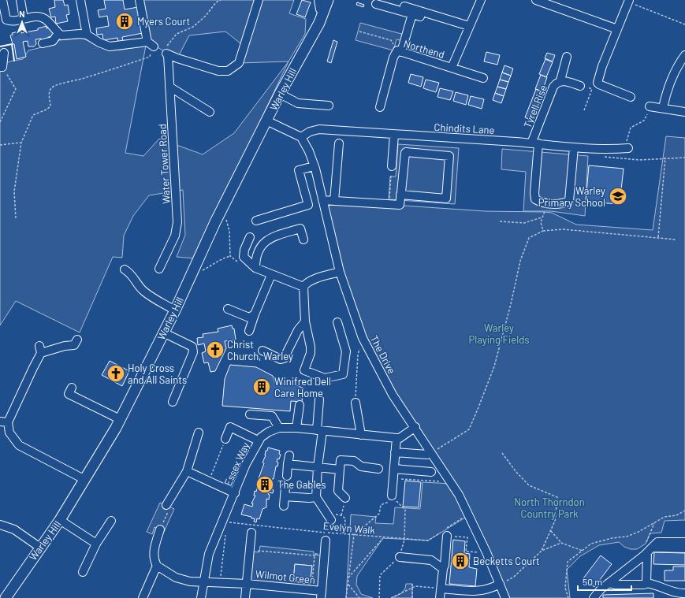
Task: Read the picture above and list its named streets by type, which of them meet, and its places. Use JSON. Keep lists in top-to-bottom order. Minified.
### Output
{"streets":{"main road":["Warley Hill"],"street":["Northend","Tyrell Rise","Chindits Lane","Water Tower Road","The Drive","Essex Way","Wilmot Green"],"path":["Evelyn Walk"]},"crossings":[["Tyrell Rise","Chindits Lane"],["Chindits Lane","The Drive"],["The Drive","Evelyn Walk"],["Essex Way","Evelyn Walk"],["Essex Way","Wilmot Green"]],"parks":["Warley Playing Fields","North Thorndon Country Park"],"places":{"building":["Myers Court","Winifred Dell Care Home","The Gables","Becketts Court"],"school or university":["Warley Primary School"],"church":["Christ Church, Warley","Holy Cross and All Saints"]},"scale_bar":"50 m","north":"top"}
